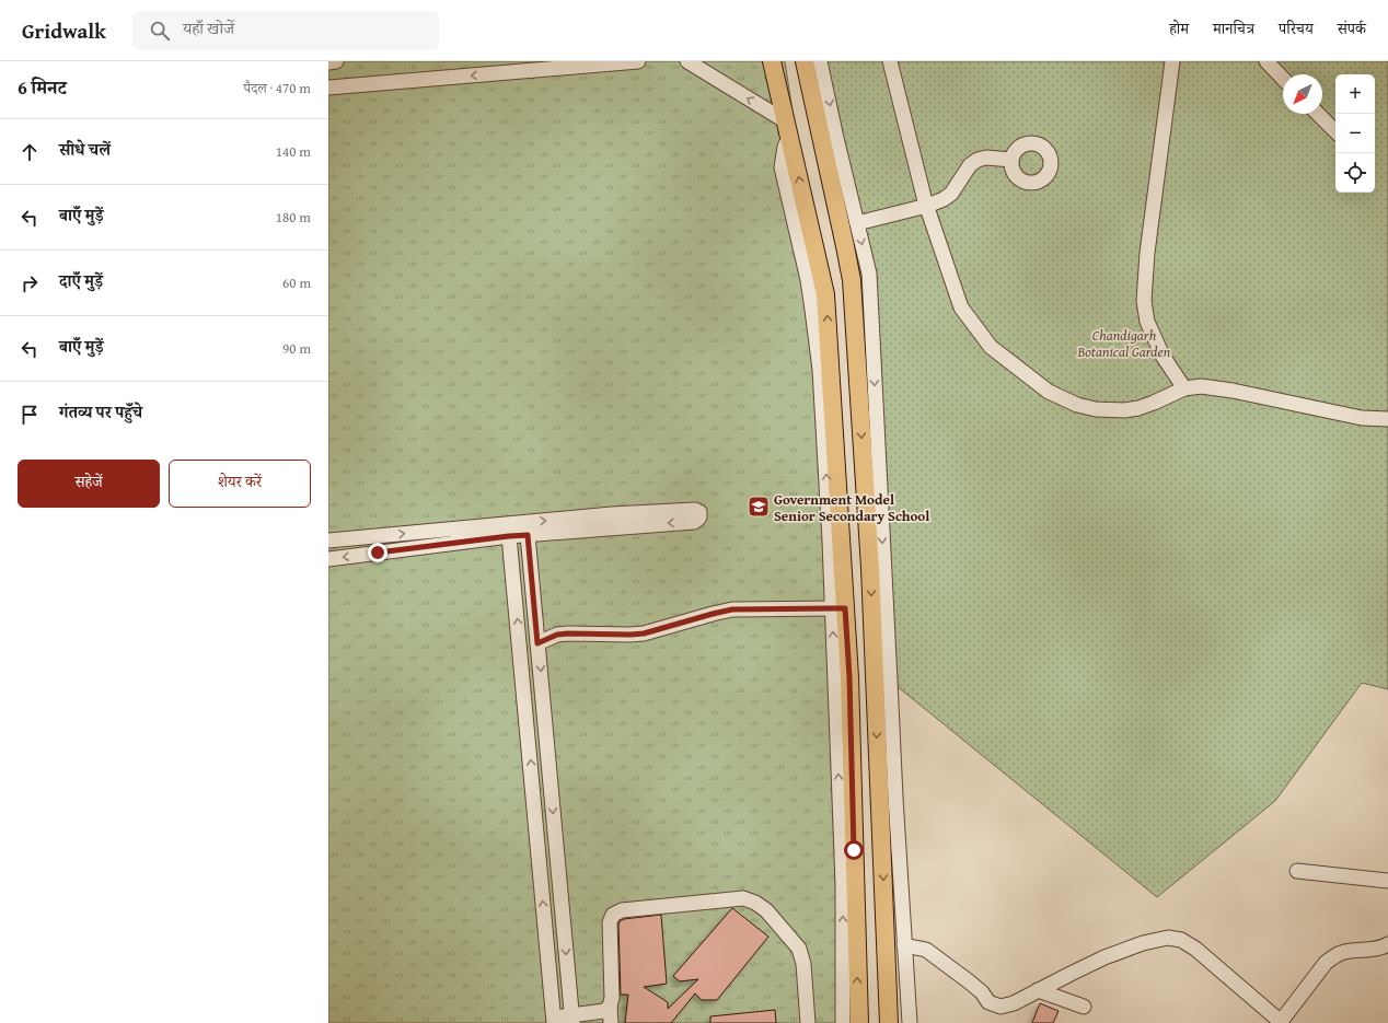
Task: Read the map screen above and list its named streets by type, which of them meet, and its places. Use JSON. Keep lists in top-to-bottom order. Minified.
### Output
{"parks":["Chandigarh Botanical Garden"],"places":{"school or university":["Government Model Senior Secondary School"]},"north":"bottom left","page":{"header":"Gridwalk","search":"यहाँ खोजें","nav":["होम","मानचित्र","परिचय","संपर्क"],"heading":["6 मिनट","पैदल · 470 m"],"map_buttons":["+","−"],"list":[["सीधे चलें","140 m"],["बाएँ मुड़ें","180 m"],["दाएँ मुड़ें","60 m"],["बाएँ मुड़ें","90 m"],"गंतव्य पर पहुँचे"],"buttons":["सहेजें","शेयर करें"]}}
